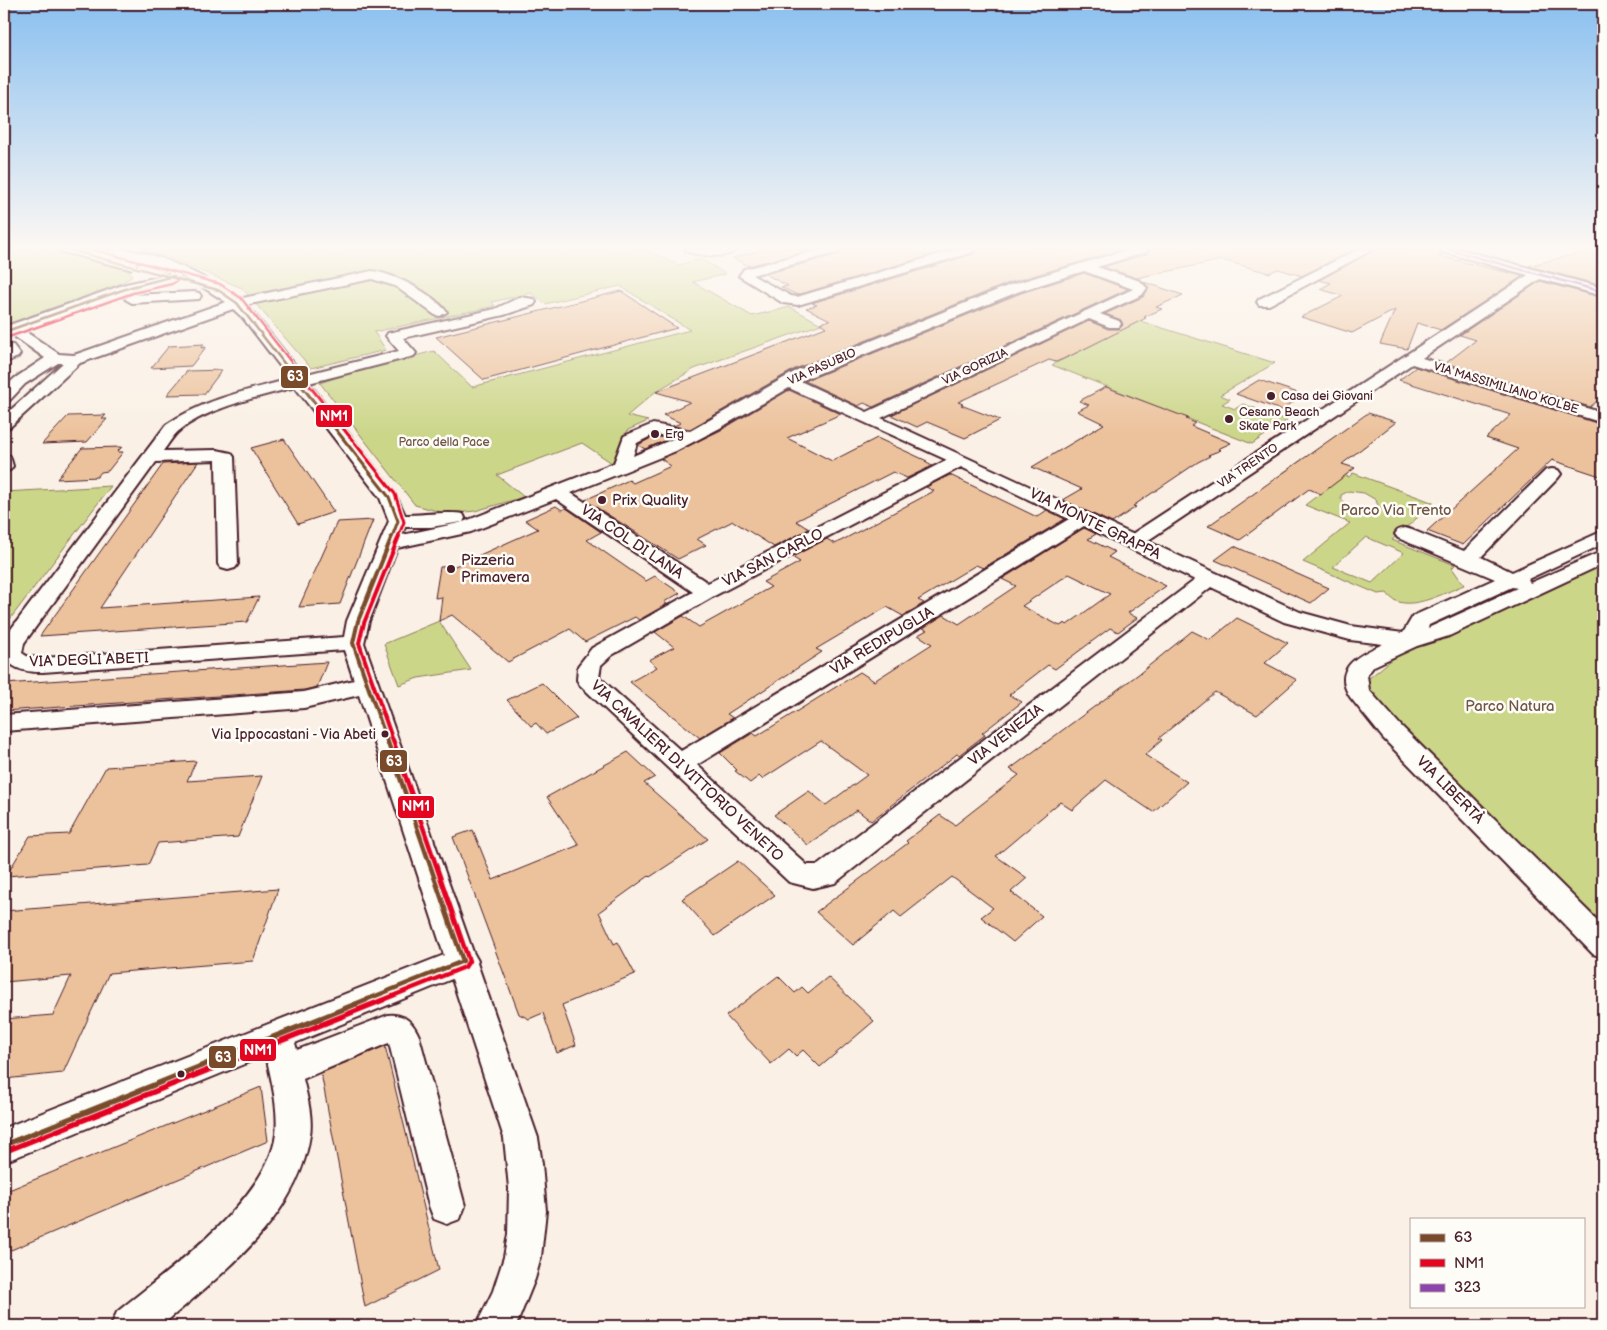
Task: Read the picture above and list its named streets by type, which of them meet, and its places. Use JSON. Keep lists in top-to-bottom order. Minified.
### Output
{"streets":{"street":["VIA PASUBIO","VIA GORIZIA","VIA MASSIMILIANO KOLBE","VIA TRENTO","VIA MONTE GRAPPA","VIA COL DI LANA","VIA SAN CARLO","VIA REDIPUGLIA","VIA DEGLI ABETI","VIA VENEZIA","VIA CAVALIERI DI VITTORIO VENETO","VIA LIBERTÀ"]},"crossings":[["VIA PASUBIO","VIA MONTE GRAPPA"],["VIA PASUBIO","VIA COL DI LANA"],["VIA GORIZIA","VIA MONTE GRAPPA"],["VIA MASSIMILIANO KOLBE","VIA TRENTO"],["VIA TRENTO","VIA MONTE GRAPPA"],["VIA MONTE GRAPPA","VIA SAN CARLO"],["VIA MONTE GRAPPA","VIA REDIPUGLIA"],["VIA MONTE GRAPPA","VIA VENEZIA"],["VIA MONTE GRAPPA","VIA LIBERTÀ"],["VIA COL DI LANA","VIA SAN CARLO"],["VIA SAN CARLO","VIA CAVALIERI DI VITTORIO VENETO"],["VIA REDIPUGLIA","VIA CAVALIERI DI VITTORIO VENETO"],["VIA VENEZIA","VIA CAVALIERI DI VITTORIO VENETO"]],"parks":["Parco della Pace","Parco Via Trento","Parco Natura"],"places":["Casa dei Giovani","Cesano Beach Skate Park","Erg","Prix Quality","Pizzeria Primavera","Via Ippocastani - Via Abeti"],"lines":["transit line 63","transit line NM1"],"legend":["63","NM1","323"]}
